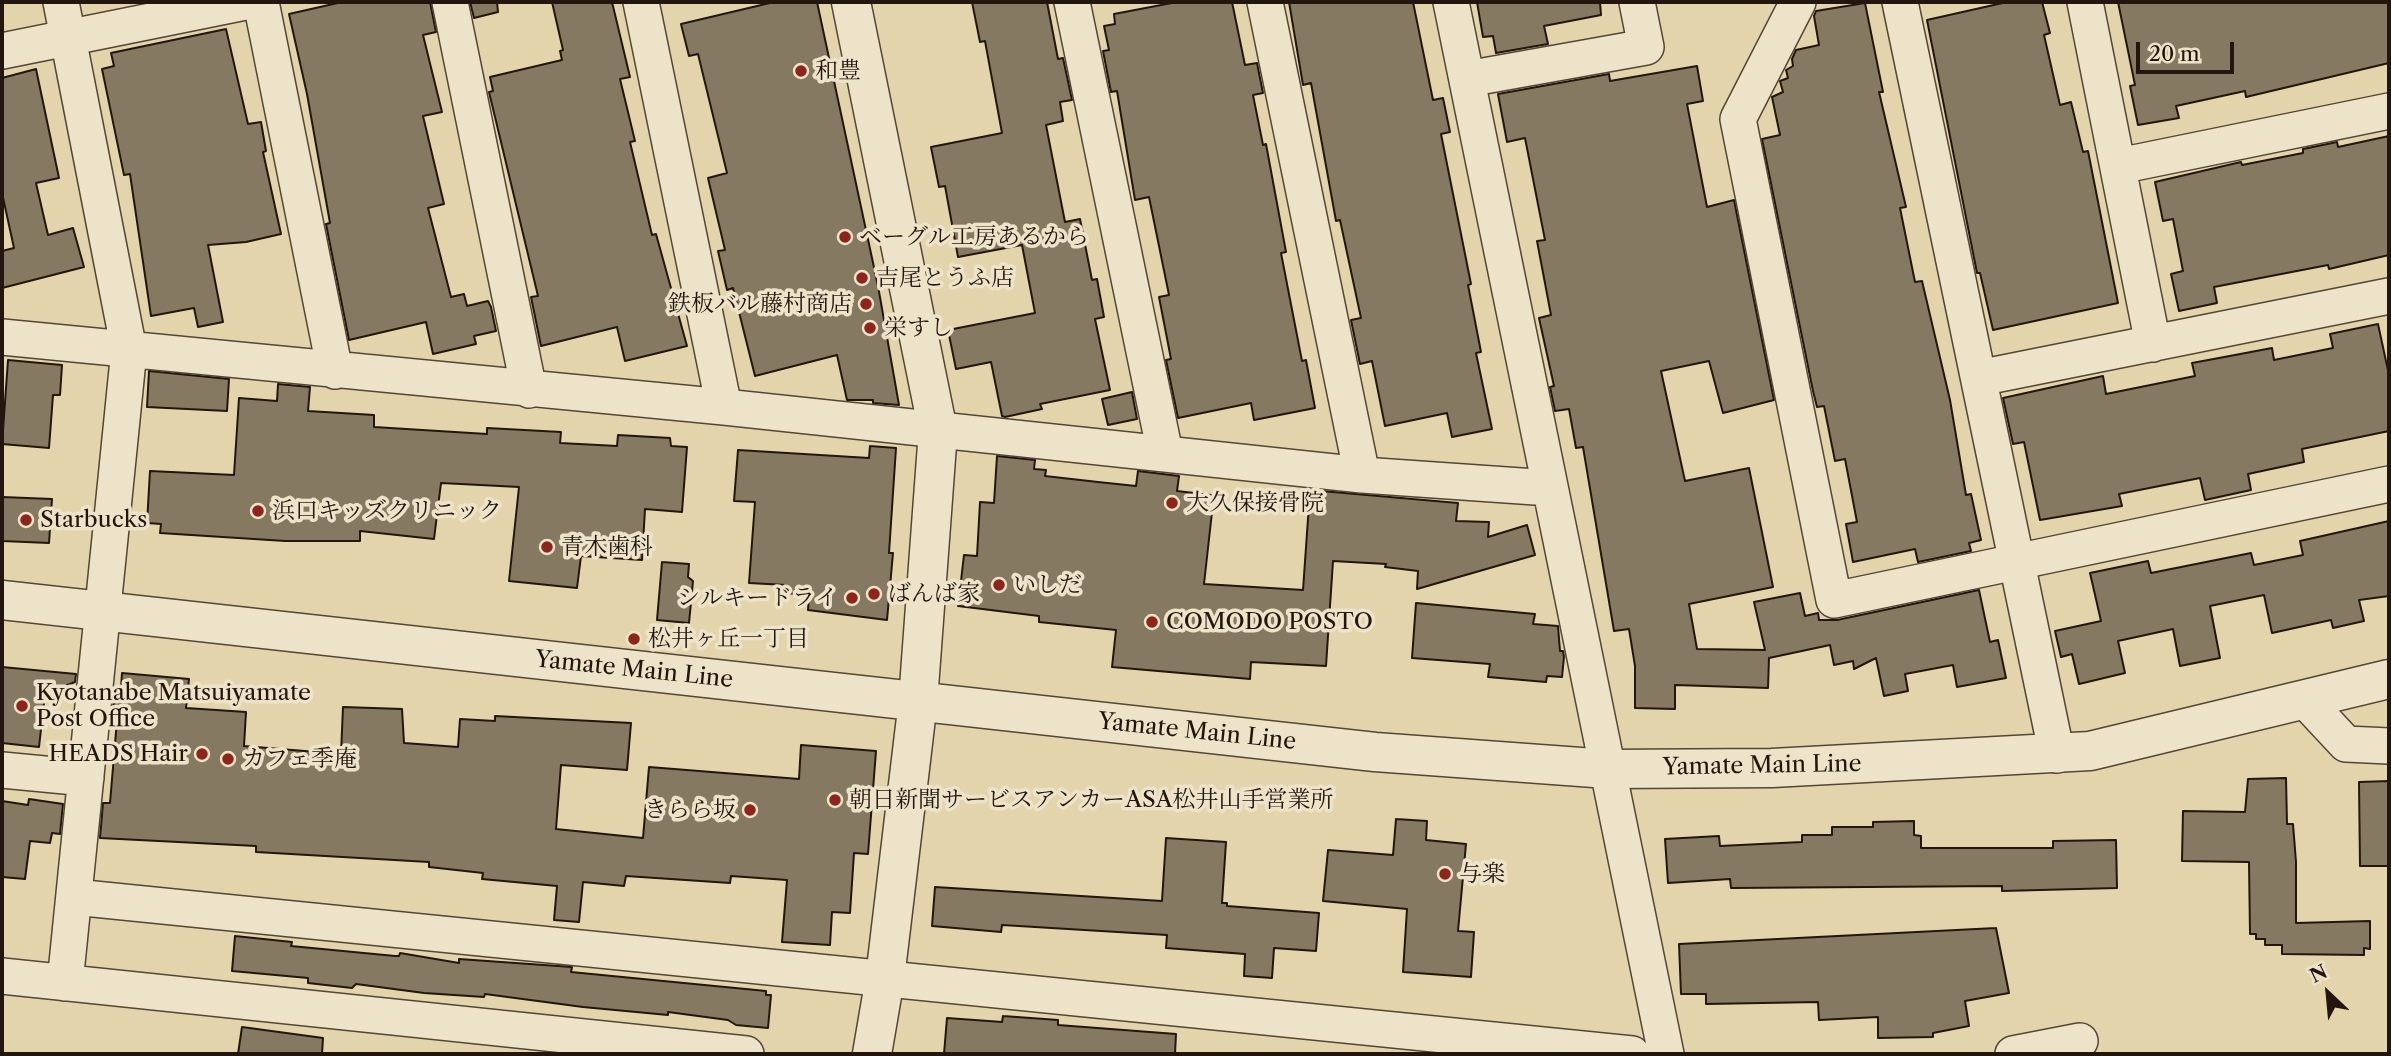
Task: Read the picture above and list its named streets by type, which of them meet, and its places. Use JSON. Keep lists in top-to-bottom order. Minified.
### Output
{"streets":{"street":["Yamate Main Line"]},"places":["和豊","ベーグル工房あるから","吉尾とうふ店","鉄板バル藤村商店","栄すし","大久保接骨院","浜口キッズクリニック","Starbucks","青木歯科","いしだ","ばんば家","シルキードライ","COMODO POSTO","松井ヶ丘一丁目","Kyotanabe Matsuiyamate Post Office","HEADS Hair","カフェ季庵","朝日新聞サービスアンカーASA松井山手営業所","きらら坂","与楽"],"scale_bar":"20 m","north":"top left"}
